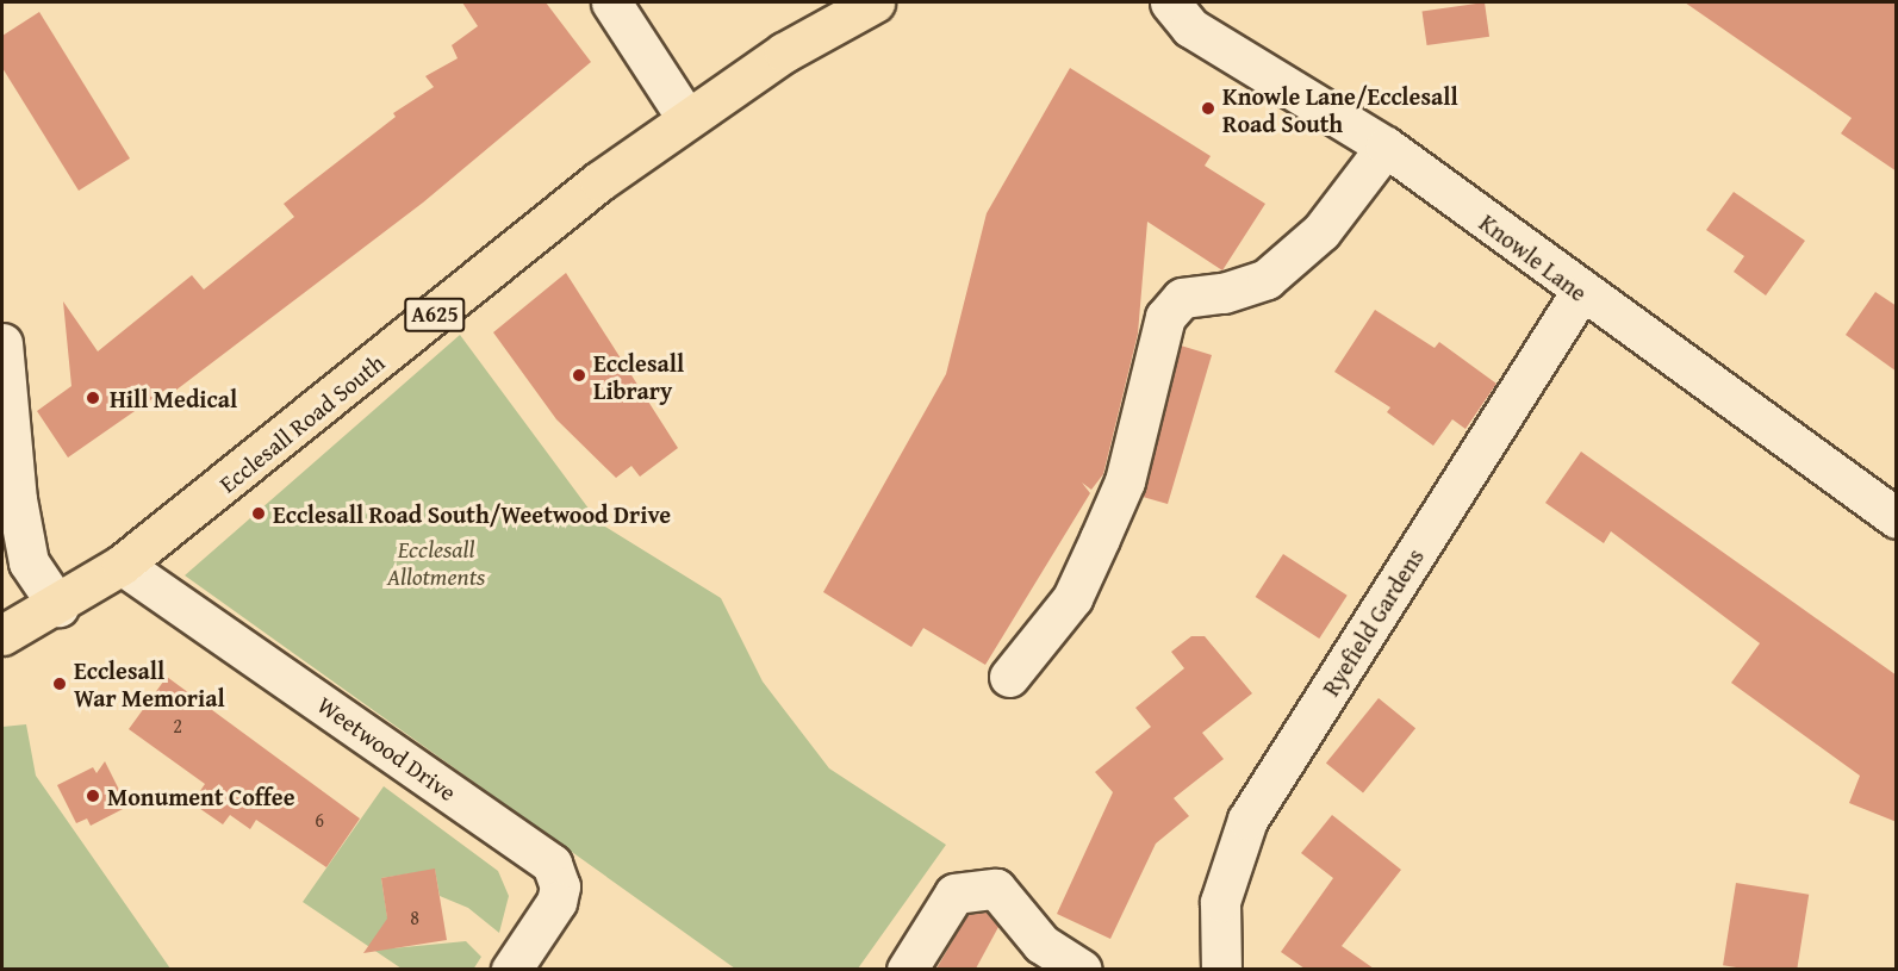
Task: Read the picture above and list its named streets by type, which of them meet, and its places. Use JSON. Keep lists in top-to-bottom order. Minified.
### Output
{"streets":{"main road":["A625","Ecclesall Road South"],"street":["Knowle Lane","Ryefield Gardens","Weetwood Drive"]},"crossings":[["Knowle Lane","Ryefield Gardens"],["Ecclesall Road South","Weetwood Drive"]],"parks":["Ecclesall Allotments"],"places":["Knowle Lane/Ecclesall Road South","Ecclesall Library","Hill Medical","Ecclesall Road South/Weetwood Drive","Ecclesall War Memorial","Monument Coffee"],"house_numbers":["2","6","8"]}
